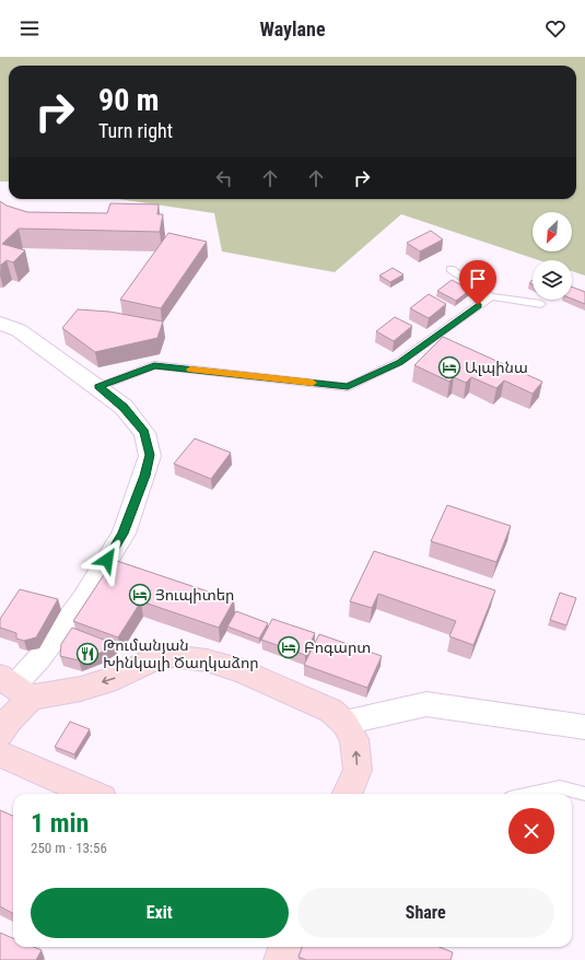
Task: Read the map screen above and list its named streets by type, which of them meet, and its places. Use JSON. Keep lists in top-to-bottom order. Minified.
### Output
{"places":{"hotel":["Ալպինա","Յուպիտեր","Բոգարտ"],"restaurant":["Թումանյան Խինկալի Ծաղկաձոր"]},"north":"bottom left","page":{"header":"Waylane","turn":["90 m","Turn right"],"heading":["1 min","250 m · 13:56"],"buttons":["Exit","Share"]}}
